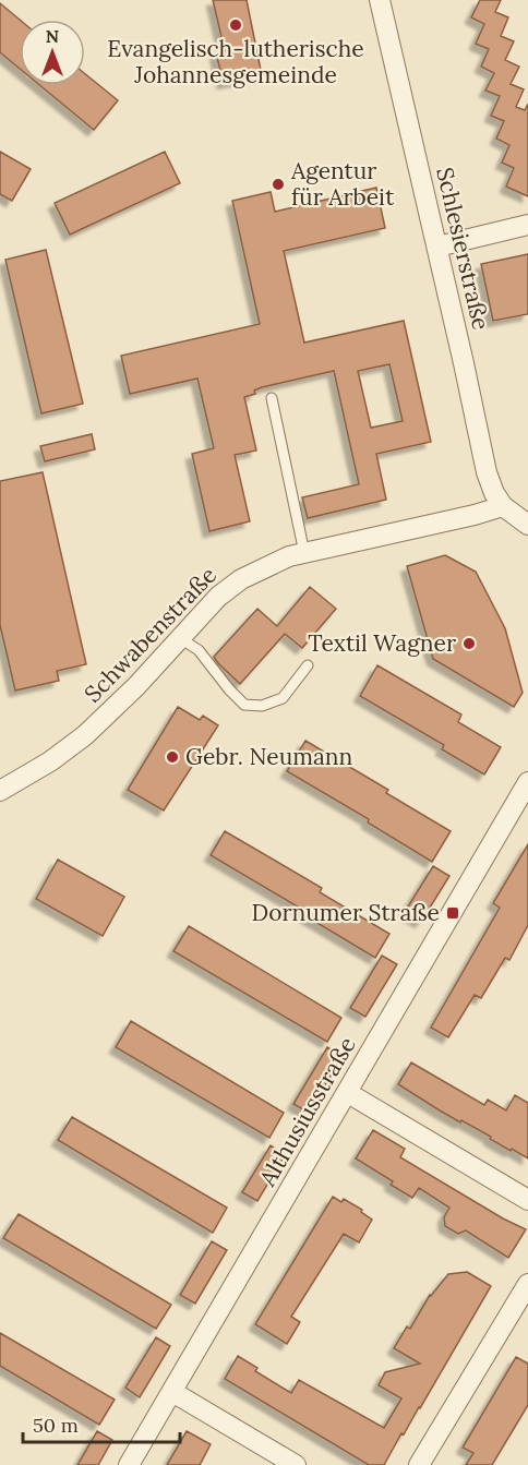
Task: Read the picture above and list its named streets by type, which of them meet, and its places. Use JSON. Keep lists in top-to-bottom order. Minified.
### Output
{"streets":{"street":["Schlesierstraße","Schwabenstraße","Althusiusstraße"]},"crossings":[["Schlesierstraße","Schwabenstraße"]],"places":{"other":["Evangelisch-lutherische Johannesgemeinde","Agentur für Arbeit","Textil Wagner","Gebr. Neumann"],"transit":["Dornumer Straße"]},"scale_bar":"50 m","north":"top"}
